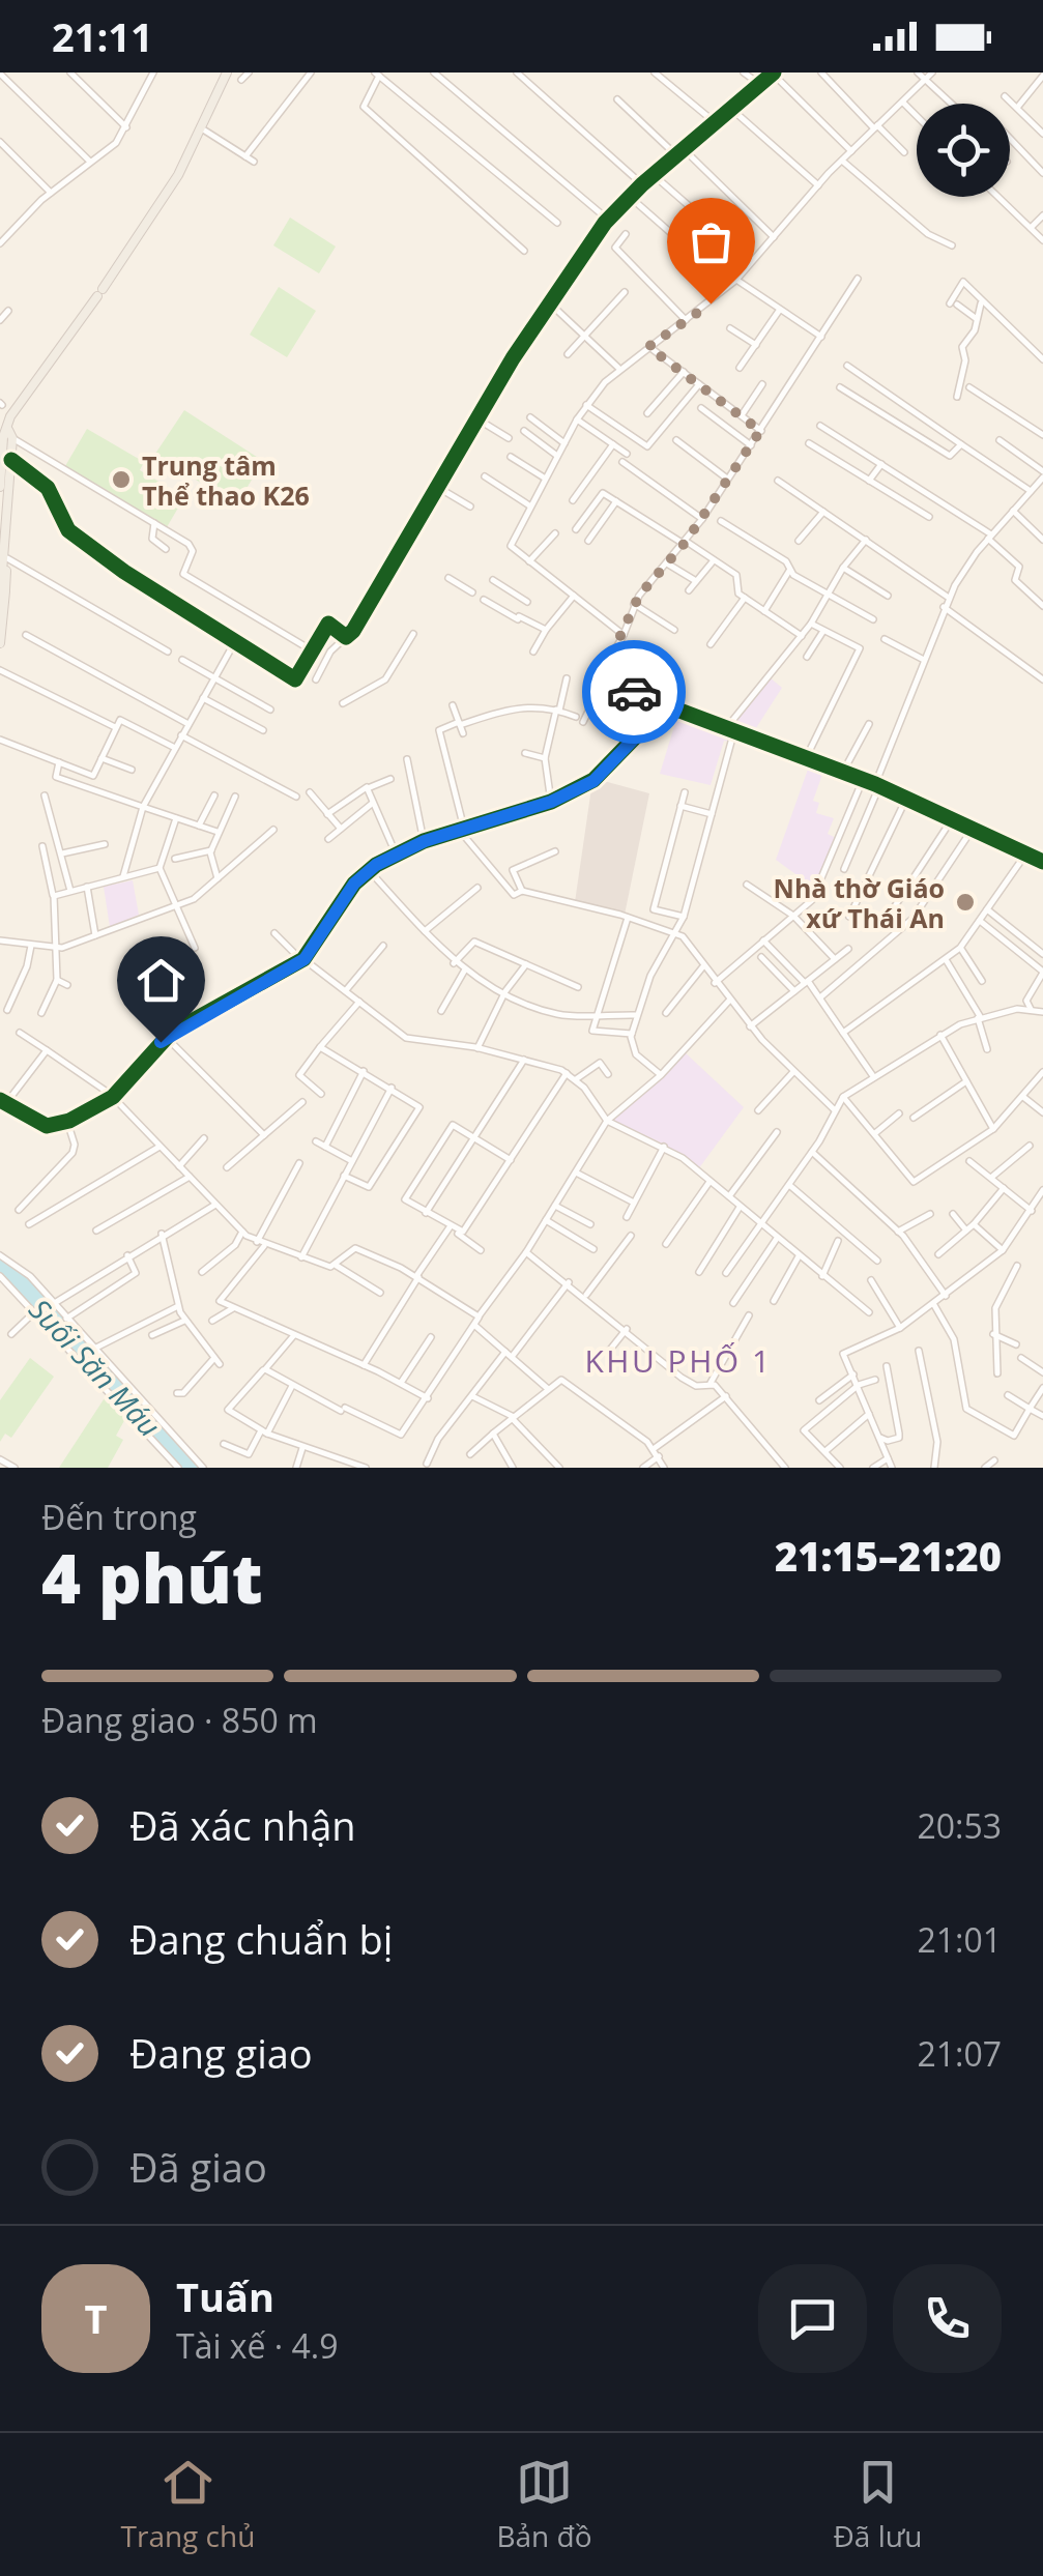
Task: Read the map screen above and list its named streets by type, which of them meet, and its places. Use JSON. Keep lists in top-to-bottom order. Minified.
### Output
{"districts":["KHU PHỐ 1"],"water":["Suối Săn Máu"],"places":["Trung tâm Thể thao K26","Nhà thờ Giáo xứ Thái An"],"page":{"status":"21:11","heading":["4 phút","Đến trong","21:15–21:20"],"panel":["Tuấn","Tài xế · 4.9"],"bar":"Đang giao · 850 m","list":[["Đã xác nhận","20:53"],["Đang chuẩn bị","21:01"],["Đang giao","21:07"],"Đã giao"],"round":"T","tabs":["Trang chủ","Bản đồ","Đã lưu"]}}
